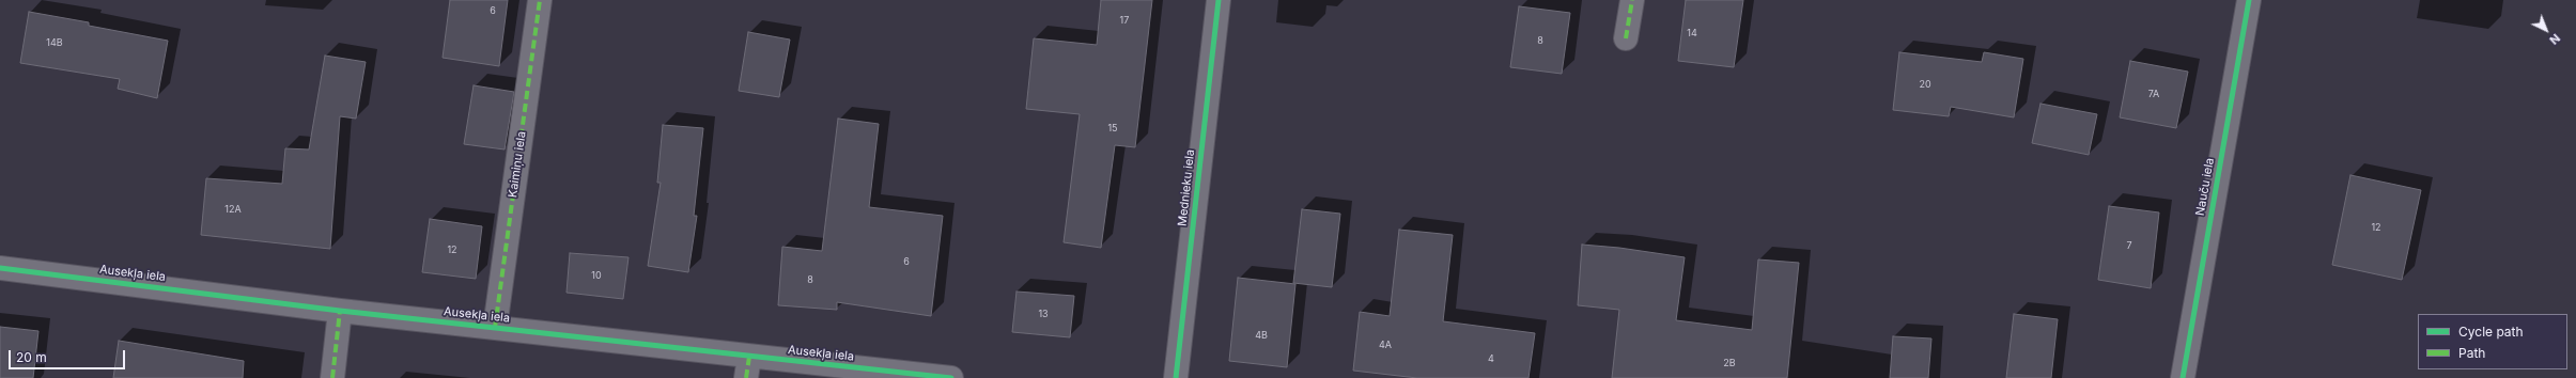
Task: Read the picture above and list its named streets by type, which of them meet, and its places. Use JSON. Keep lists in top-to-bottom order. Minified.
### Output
{"streets":{"street":["Kaimiņu iela","Nauču iela","Mednieku iela","Ausekļa iela"]},"crossings":[["Kaimiņu iela","Ausekļa iela"]],"house_numbers":["6","17","14","8","14B","20","7A","15","12A","12","7","12","6","10","8","13","4B","4A","4","2B"],"legend":["Cycle path","Path"],"scale_bar":"20 m","north":"bottom right"}
